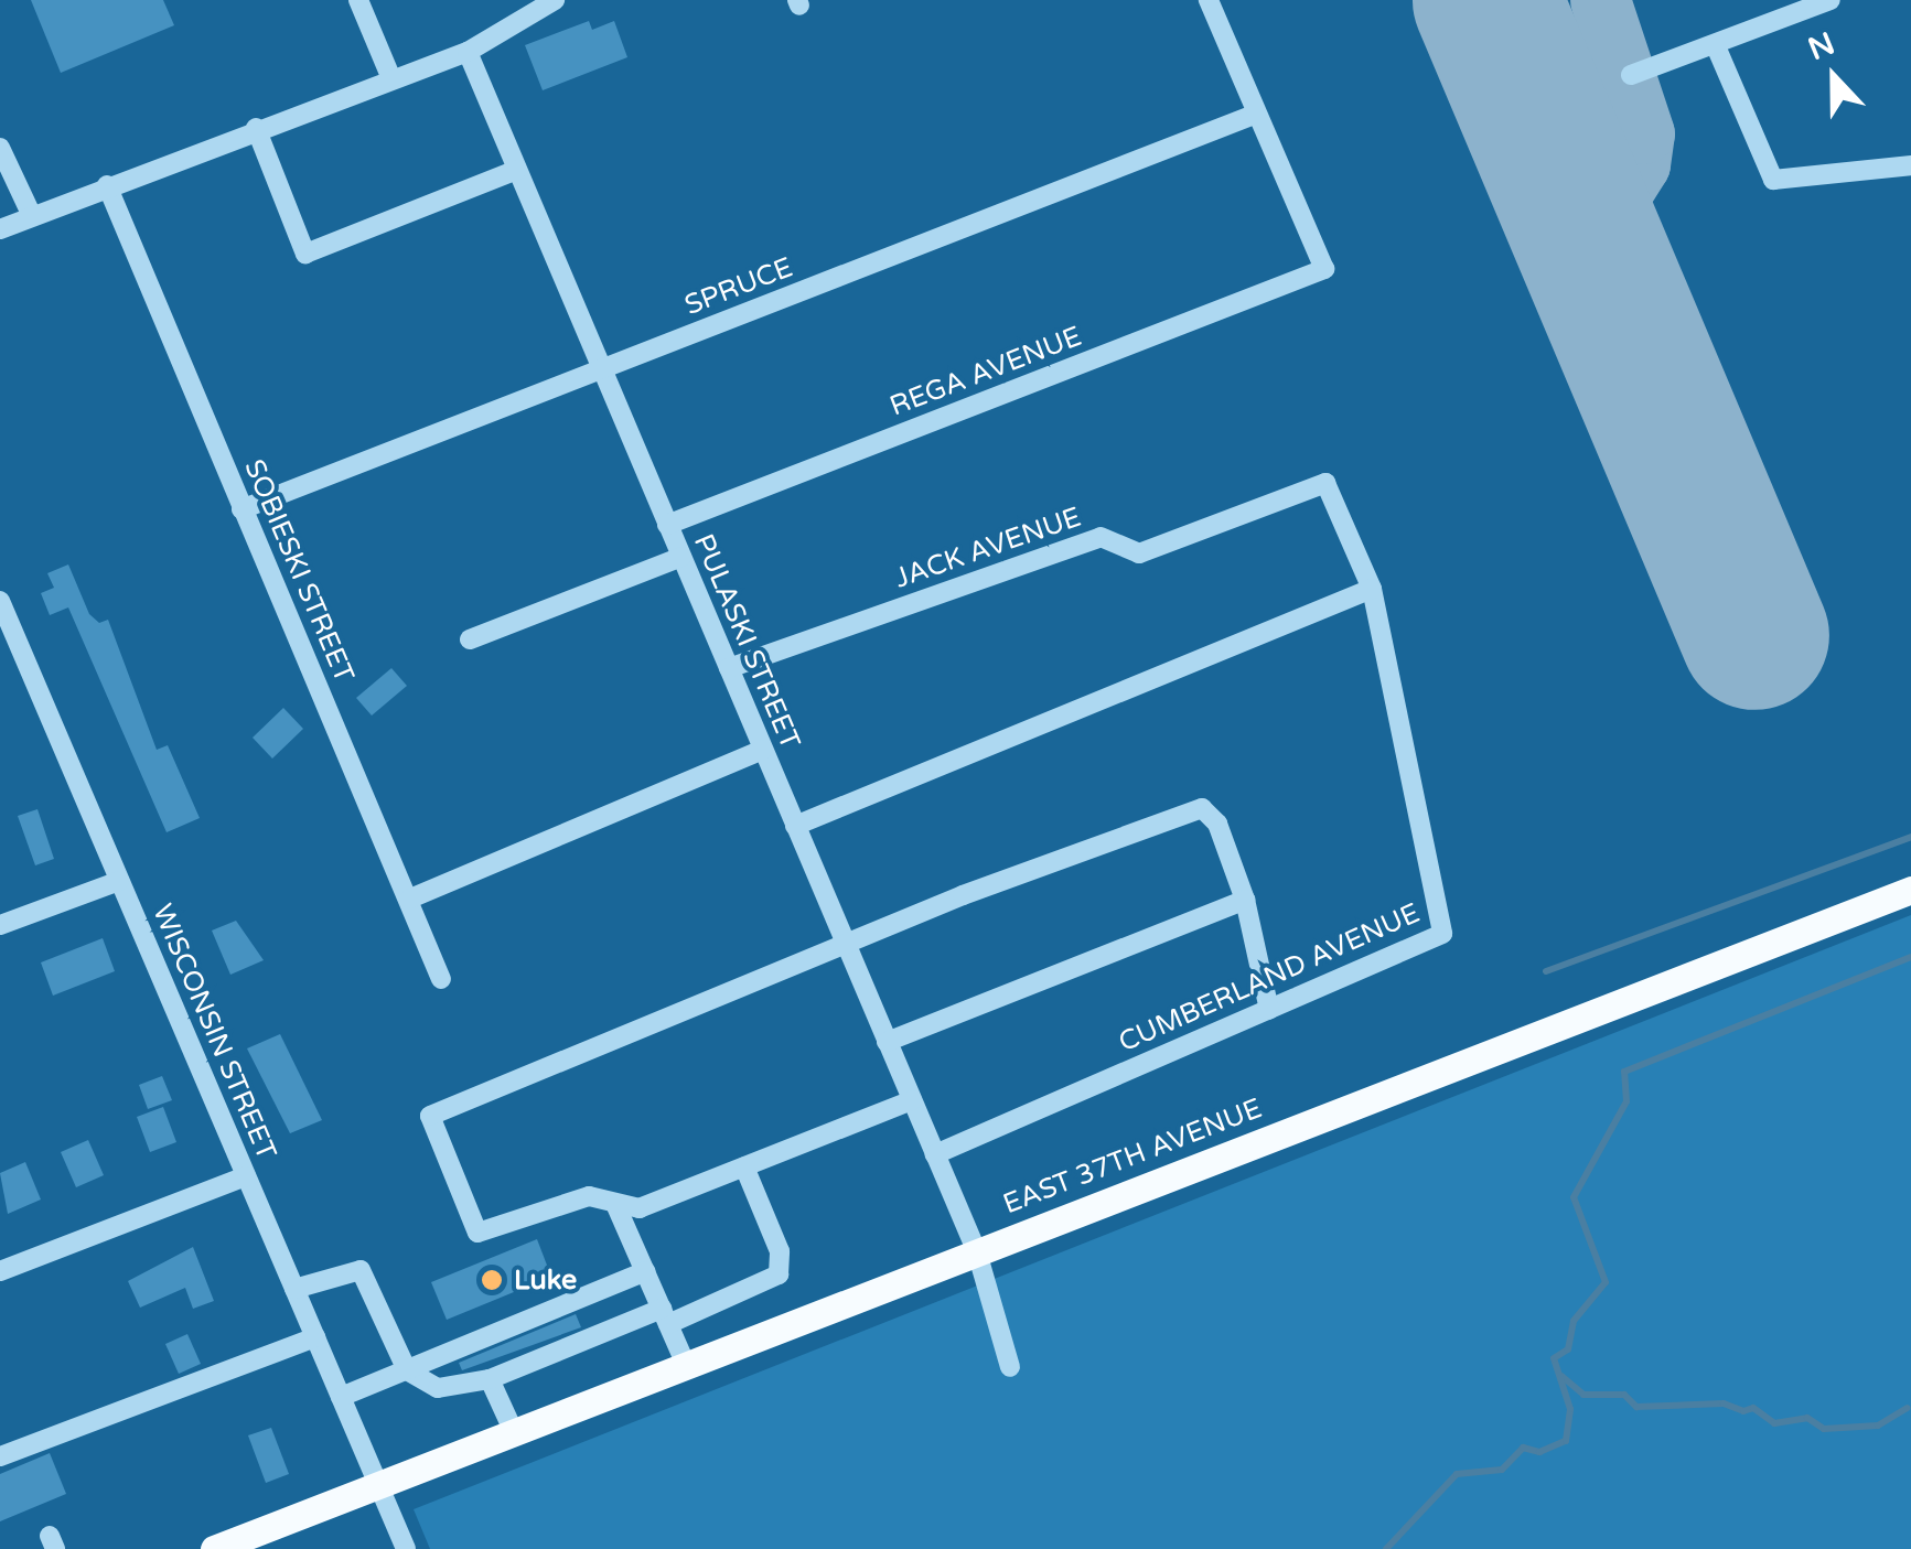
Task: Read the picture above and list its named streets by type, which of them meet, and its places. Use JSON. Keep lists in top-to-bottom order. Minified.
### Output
{"streets":{"main road":["EAST 37TH AVENUE"],"street":["SPRUCE","REGA AVENUE","JACK AVENUE","SOBIESKI STREET","PULASKI STREET","CUMBERLAND AVENUE","WISCONSIN STREET"]},"crossings":[["SPRUCE","REGA AVENUE"],["SPRUCE","SOBIESKI STREET"],["SPRUCE","PULASKI STREET"],["REGA AVENUE","PULASKI STREET"],["JACK AVENUE","PULASKI STREET"],["JACK AVENUE","CUMBERLAND AVENUE"],["PULASKI STREET","CUMBERLAND AVENUE"],["PULASKI STREET","EAST 37TH AVENUE"],["WISCONSIN STREET","EAST 37TH AVENUE"]],"places":["Luke"],"north":"top"}
